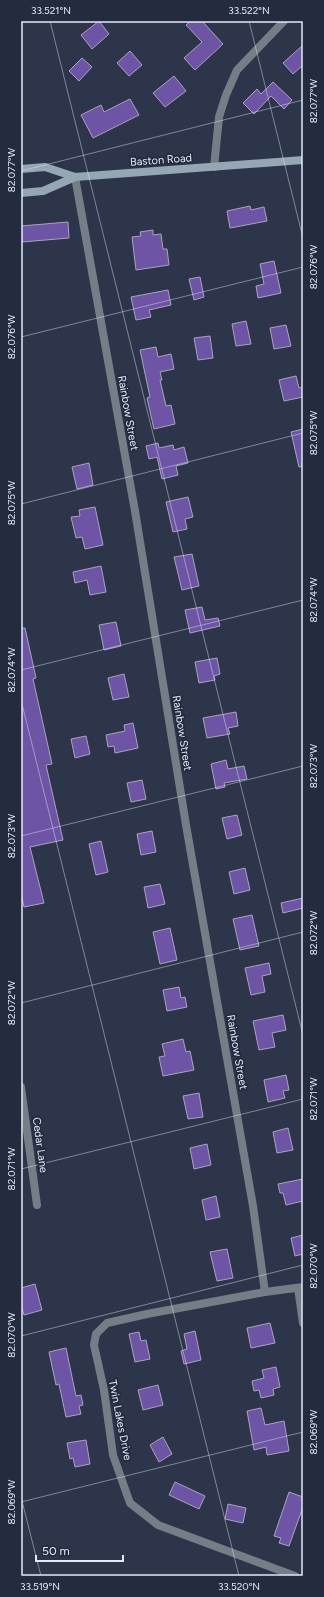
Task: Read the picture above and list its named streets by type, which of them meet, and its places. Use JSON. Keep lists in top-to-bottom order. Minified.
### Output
{"streets":{"main road":["Baston Road"],"street":["Rainbow Street","Cedar Lane","Twin Lakes Drive"]},"crossings":[["Baston Road","Rainbow Street"],["Rainbow Street","Twin Lakes Drive"]],"scale_bar":"50 m","coordinates":["33.521°N","33.522°N","82.077°W","82.076°W","82.075°W","82.074°W","82.073°W","82.072°W","82.071°W","82.070°W","82.069°W","33.519°N","33.520°N"]}
